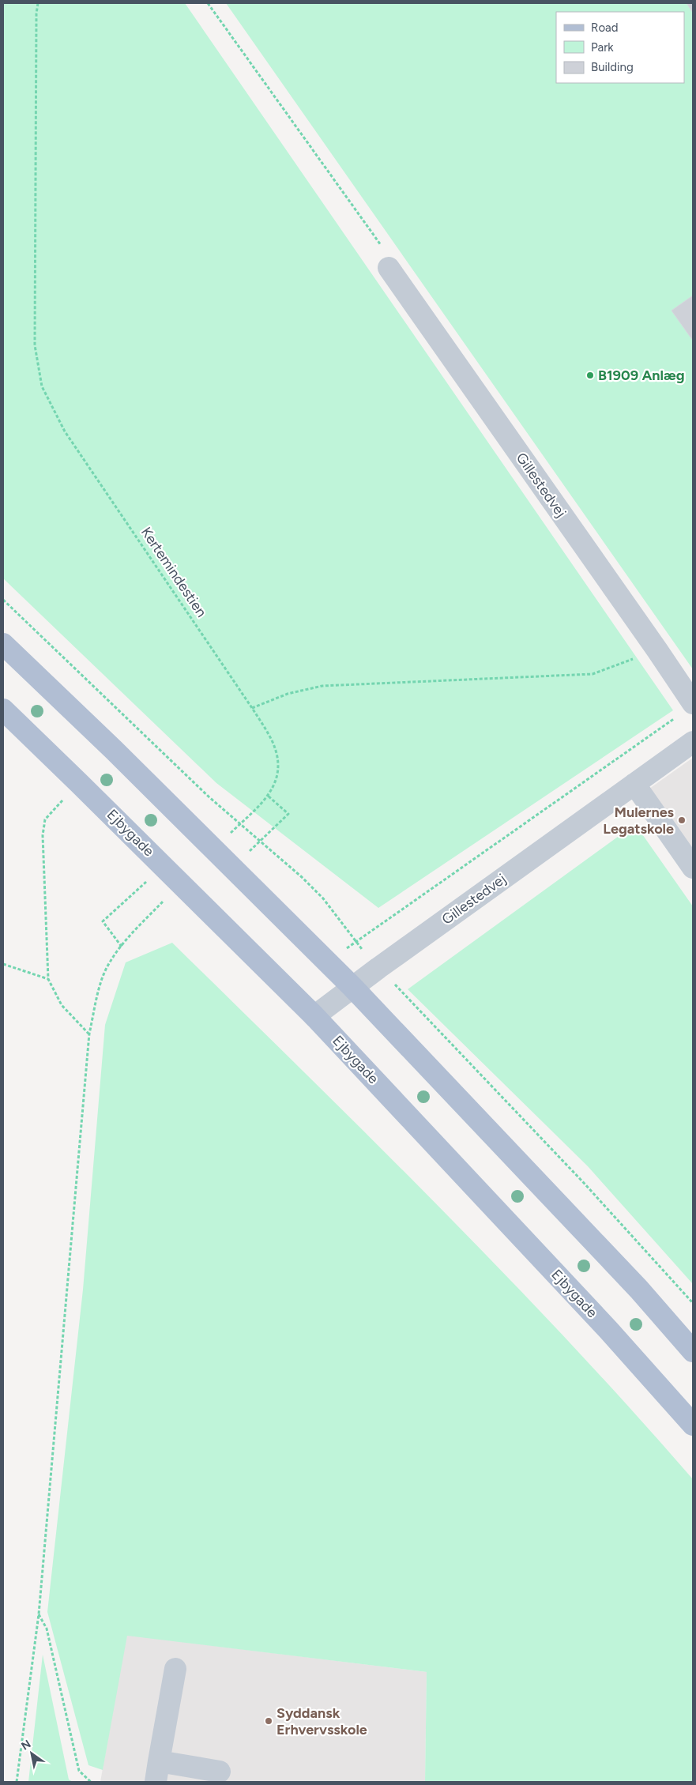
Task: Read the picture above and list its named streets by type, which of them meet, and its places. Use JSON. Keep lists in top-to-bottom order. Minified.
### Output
{"streets":{"main road":["Ejbygade"],"street":["Gillestedvej"],"path":["Kertemindestien"]},"crossings":[["Gillestedvej","Ejbygade"]],"places":["B1909 Anlæg","Mulernes Legatskole","Syddansk Erhvervsskole"],"legend":["Road","Park","Building"],"north":"top left"}
